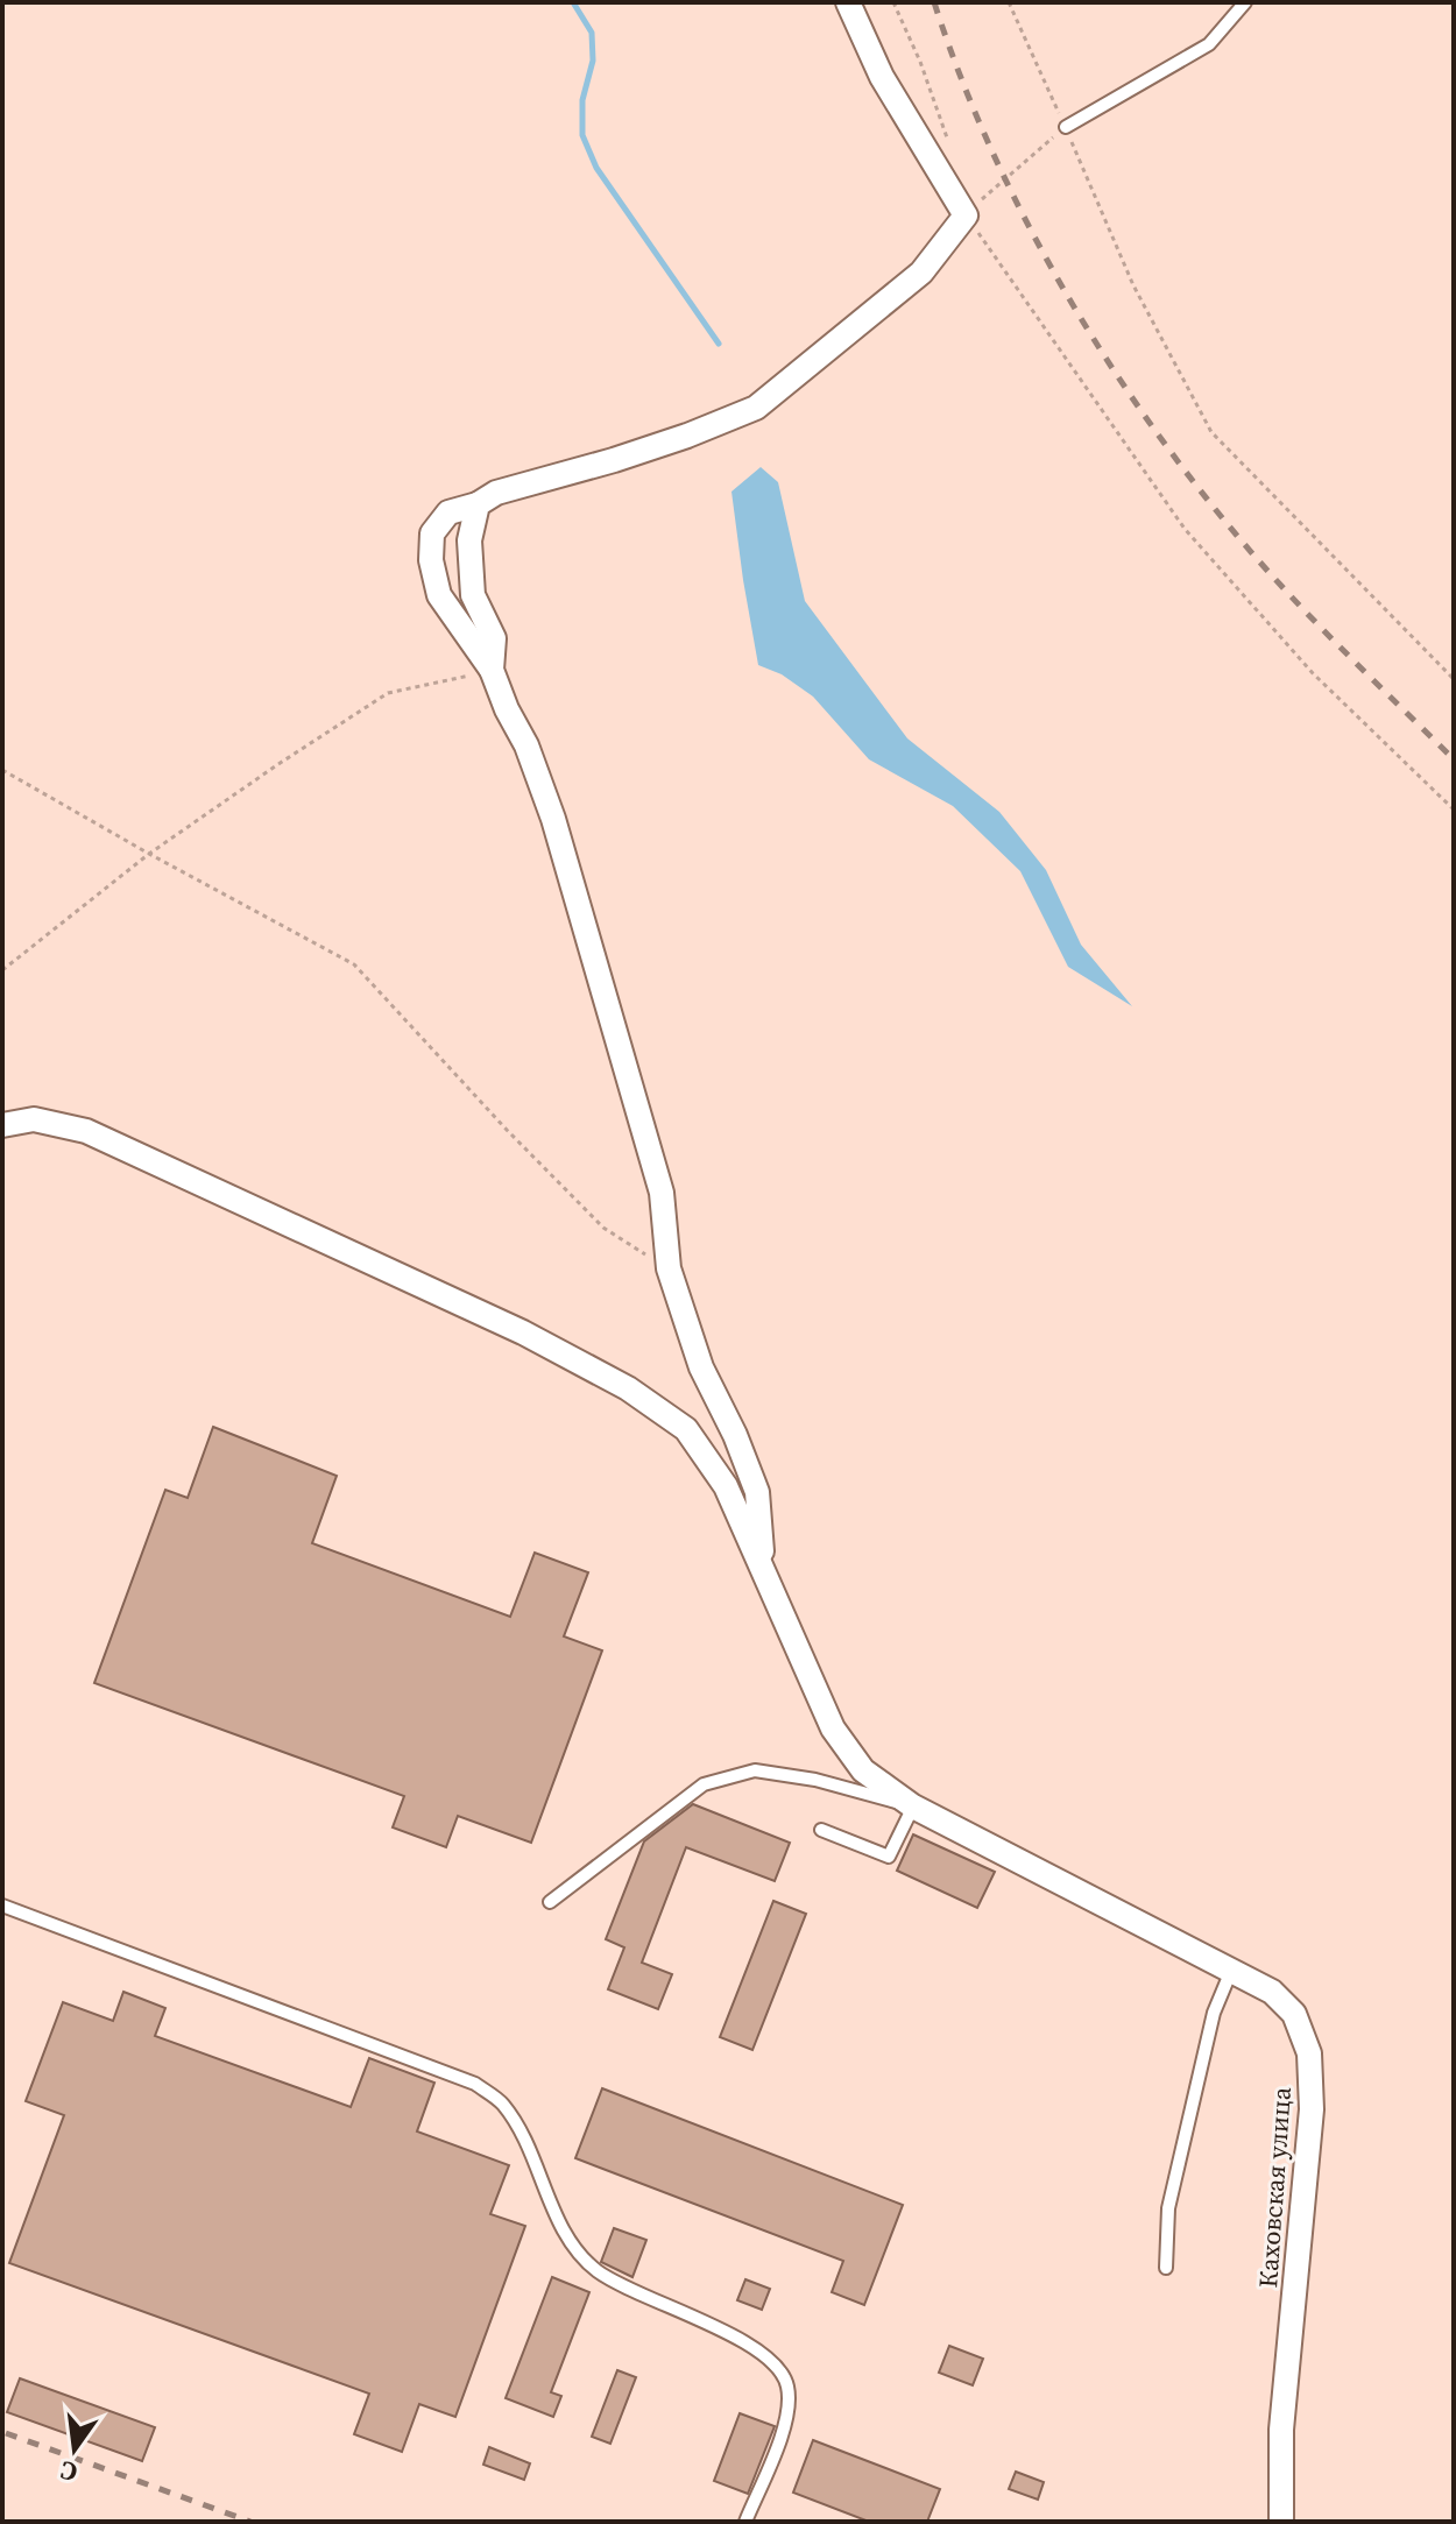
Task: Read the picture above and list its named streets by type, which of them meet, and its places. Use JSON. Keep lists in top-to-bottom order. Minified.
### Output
{"streets":{"street":["Каховская улица"]},"north":"bottom"}
